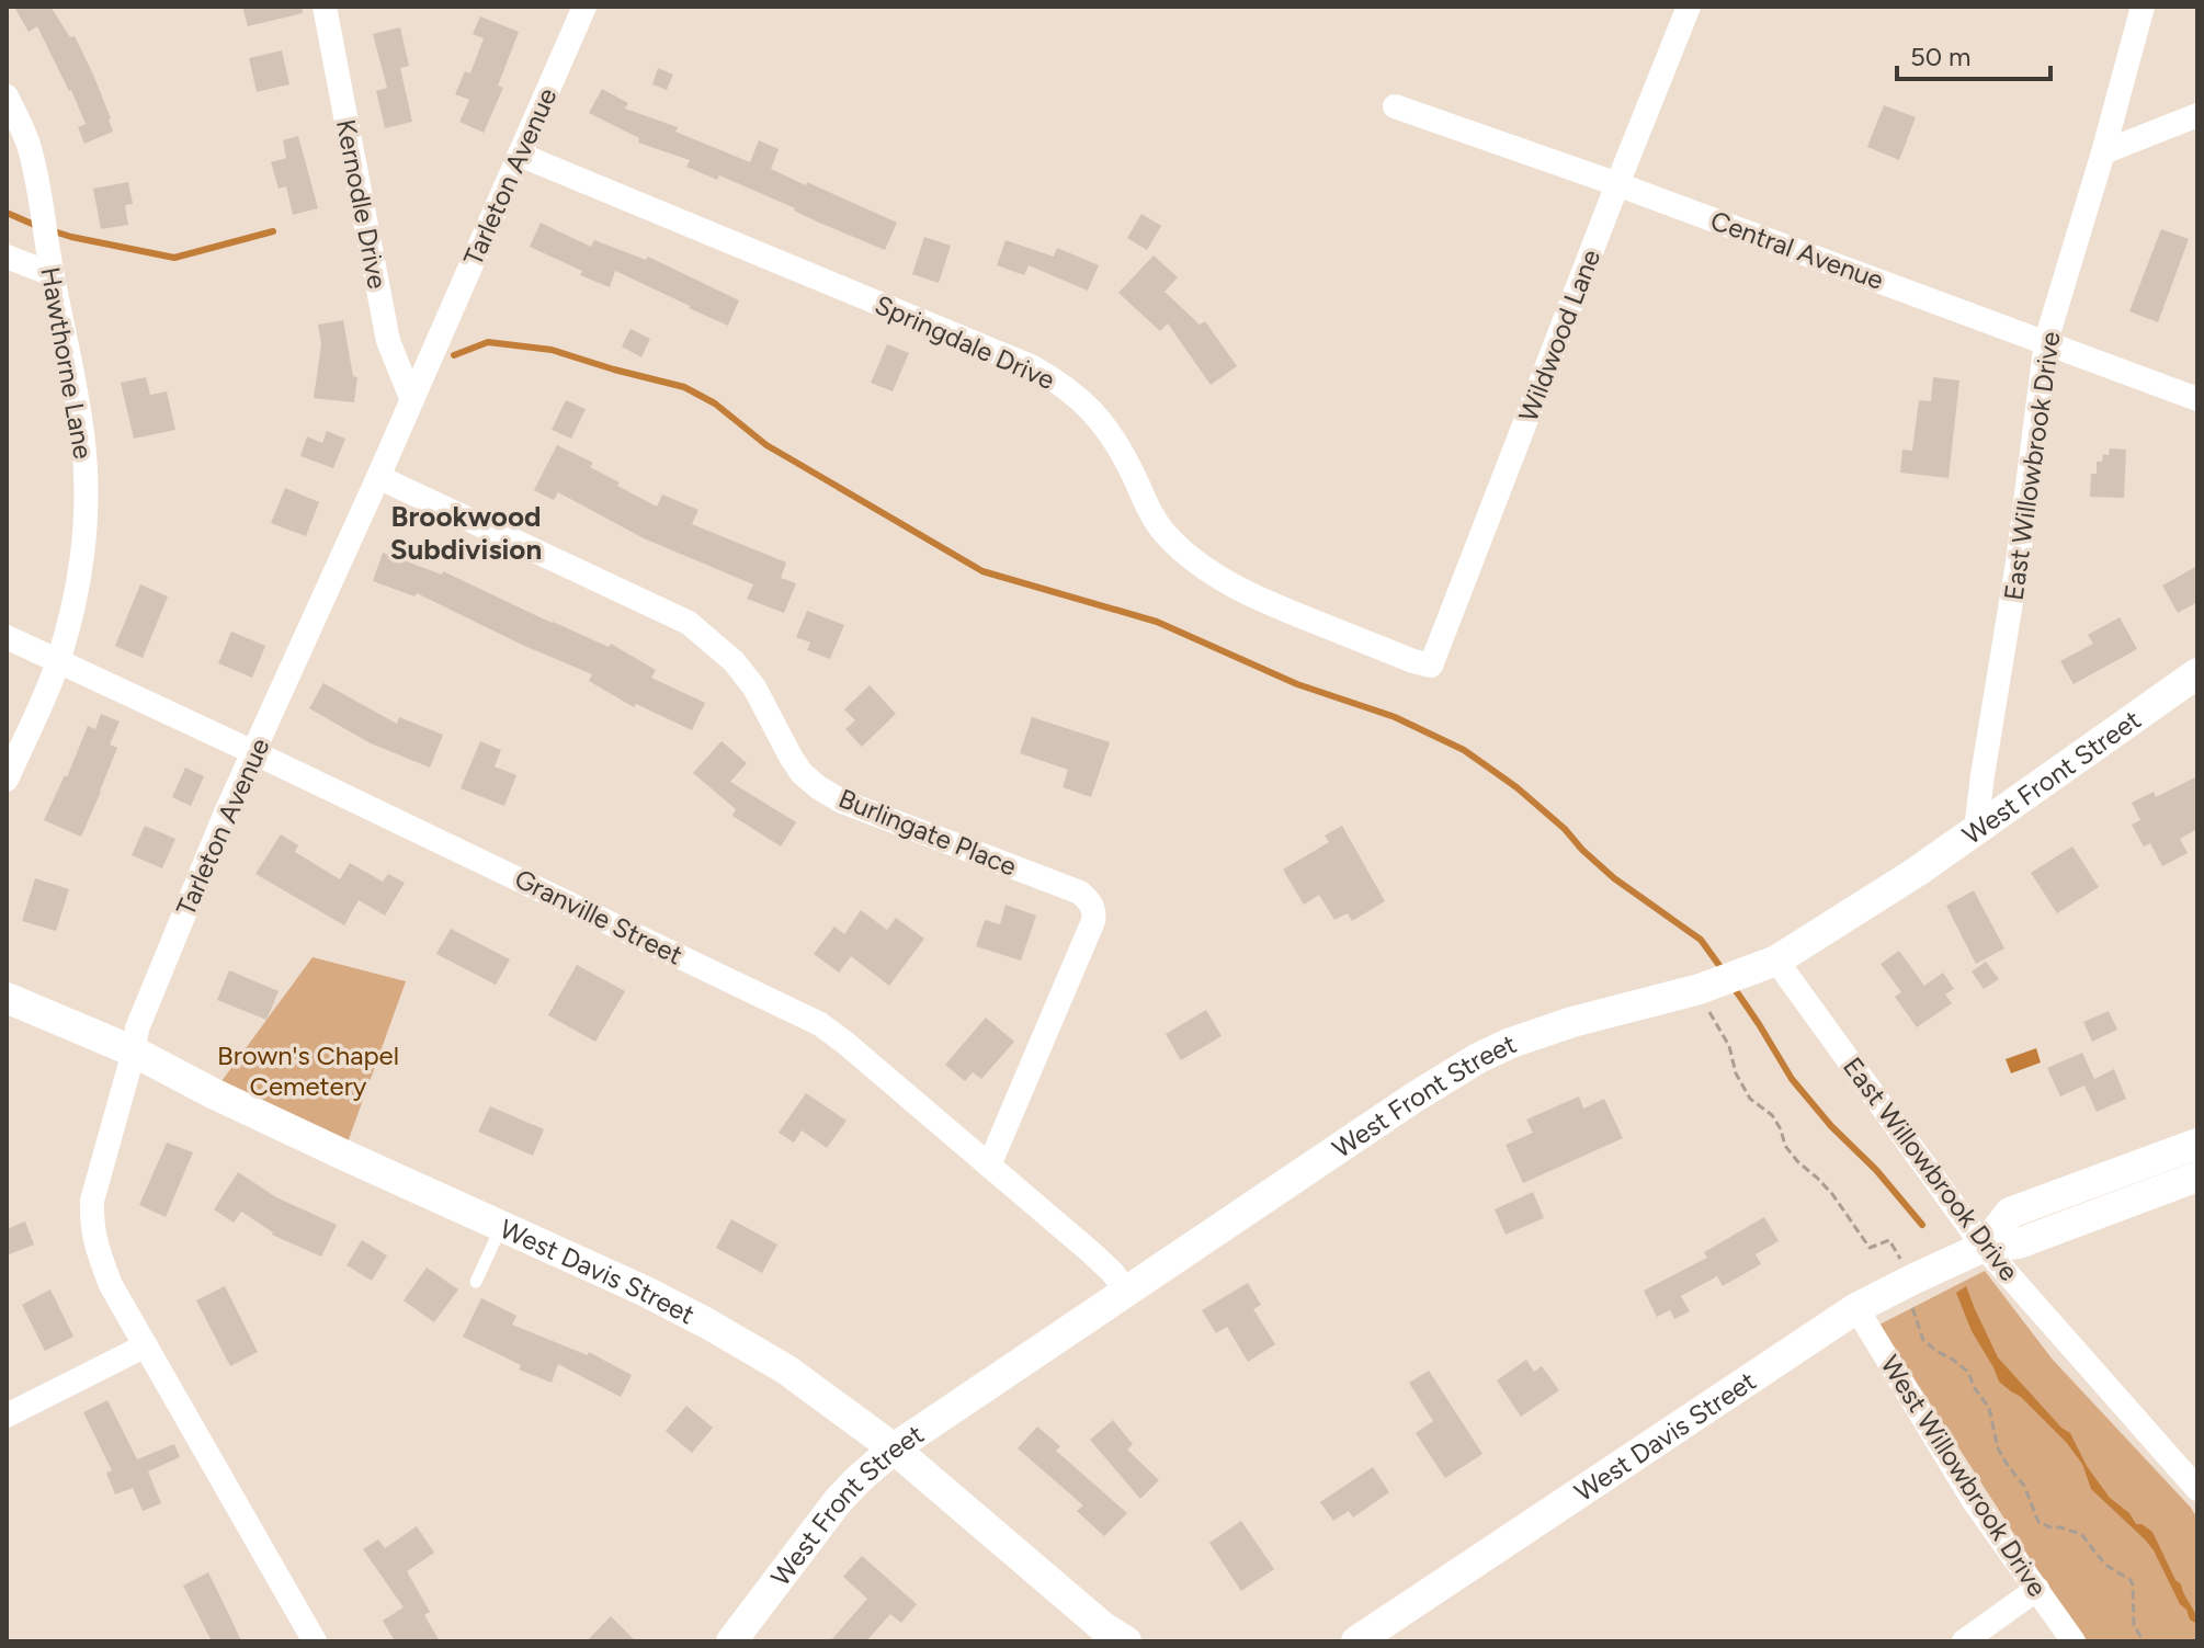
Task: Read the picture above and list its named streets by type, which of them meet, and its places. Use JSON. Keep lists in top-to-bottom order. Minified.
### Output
{"streets":{"street":["Tarleton Avenue","Kernodle Drive","Central Avenue","Wildwood Lane","Springdale Drive","Hawthorne Lane","East Willowbrook Drive","West Front Street","Burlingate Place","Granville Street","West Davis Street","West Willowbrook Drive"]},"crossings":[["Tarleton Avenue","Kernodle Drive"],["Tarleton Avenue","Springdale Drive"],["Tarleton Avenue","Burlingate Place"],["Tarleton Avenue","Granville Street"],["Tarleton Avenue","West Davis Street"],["Central Avenue","Wildwood Lane"],["Central Avenue","East Willowbrook Drive"],["Wildwood Lane","Springdale Drive"],["Hawthorne Lane","Granville Street"],["East Willowbrook Drive","West Front Street"],["East Willowbrook Drive","West Davis Street"],["West Front Street","Granville Street"],["West Front Street","West Davis Street"],["Burlingate Place","Granville Street"],["West Davis Street","West Willowbrook Drive"]],"districts":["Brookwood Subdivision"],"parks":["Brown's Chapel Cemetery"],"scale_bar":"50 m"}
